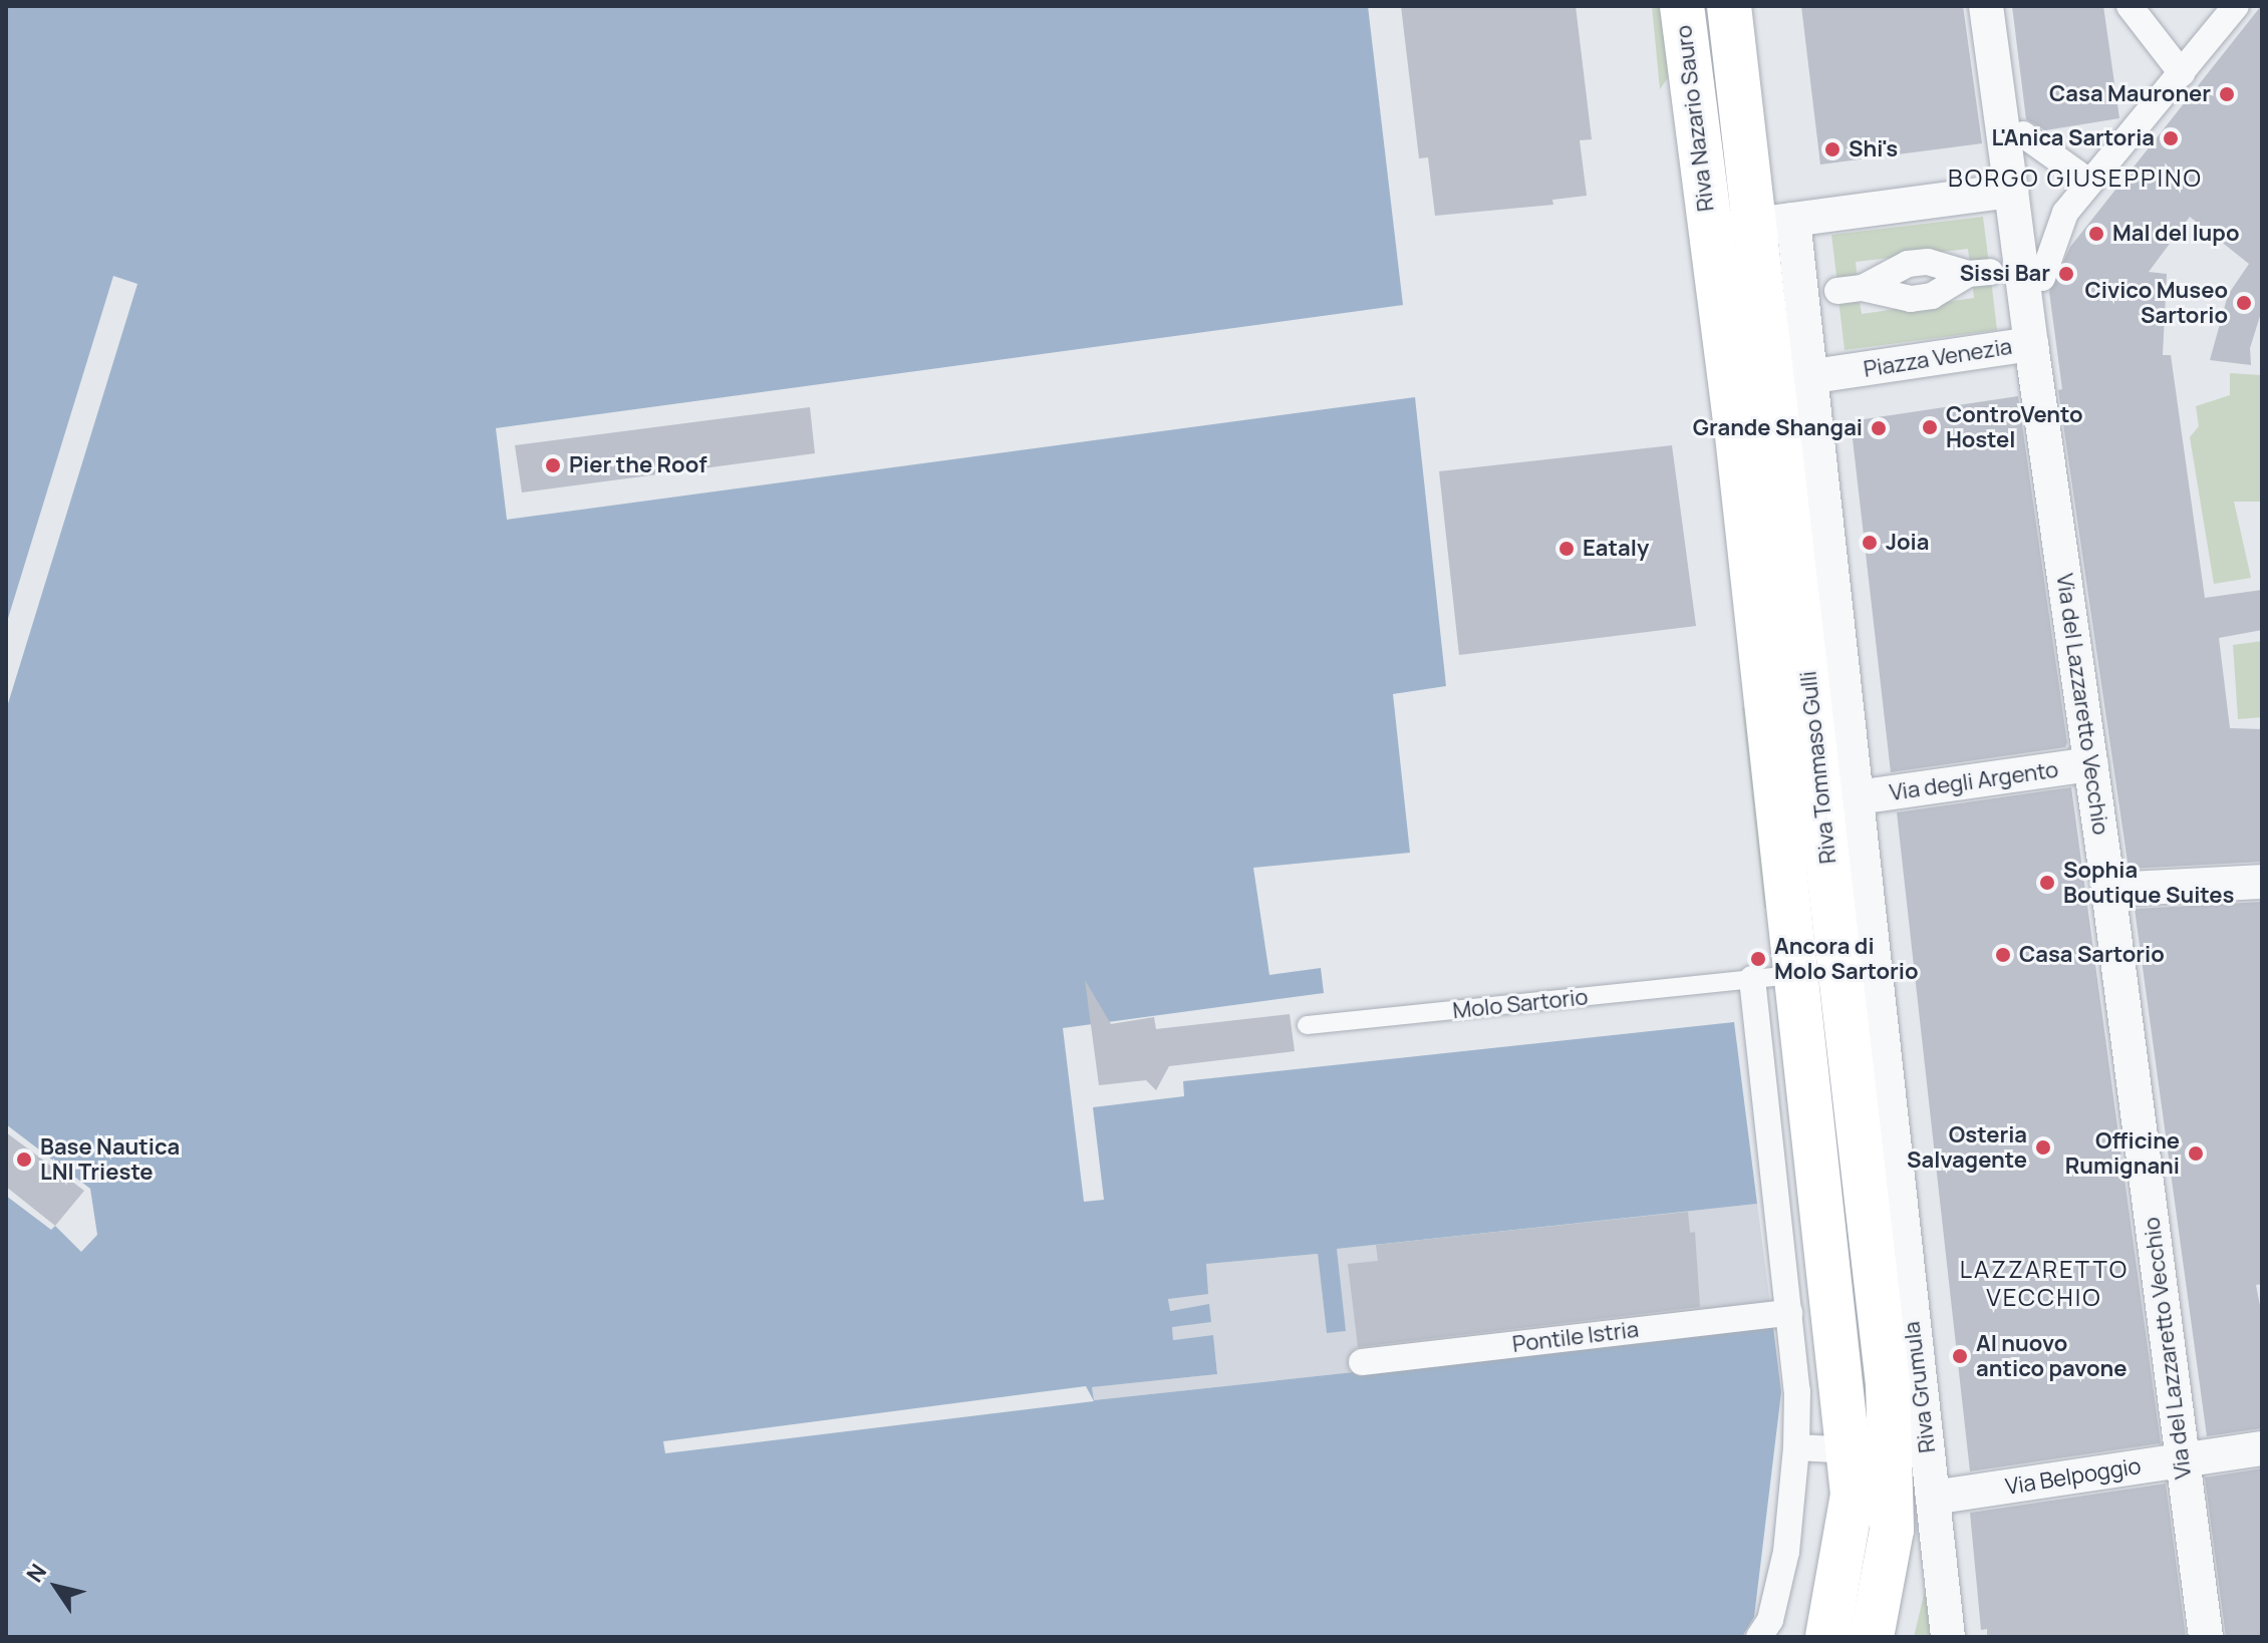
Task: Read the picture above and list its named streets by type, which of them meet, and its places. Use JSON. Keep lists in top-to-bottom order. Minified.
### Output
{"streets":{"main road":["Riva Nazario Sauro","Riva Tommaso Gulli","Riva Grumula"],"street":["Piazza Venezia","Via del Lazzaretto Vecchio","Via degli Argento","Pontile Istria","Via Belpoggio"],"lane":["Molo Sartorio"]},"crossings":[["Riva Nazario Sauro","Riva Tommaso Gulli"],["Piazza Venezia","Via del Lazzaretto Vecchio"],["Piazza Venezia","Riva Tommaso Gulli"],["Via del Lazzaretto Vecchio","Via degli Argento"],["Via del Lazzaretto Vecchio","Via Belpoggio"],["Riva Tommaso Gulli","Via degli Argento"],["Riva Tommaso Gulli","Riva Grumula"],["Riva Grumula","Via Belpoggio"]],"districts":["BORGO GIUSEPPINO","LAZZARETTO VECCHIO"],"places":["Casa Mauroner","L'Anica Sartoria","Shi's","Mal del lupo","Sissi Bar","Civico Museo Sartorio","ControVento Hostel","Grande Shangai","Pier the Roof","Joia","Eataly","Sophia Boutique Suites","Casa Sartorio","Ancora di Molo Sartorio","Osteria Salvagente","Officine Rumignani","Base Nautica LNI Trieste","Al nuovo antico pavone"],"north":"top left"}
